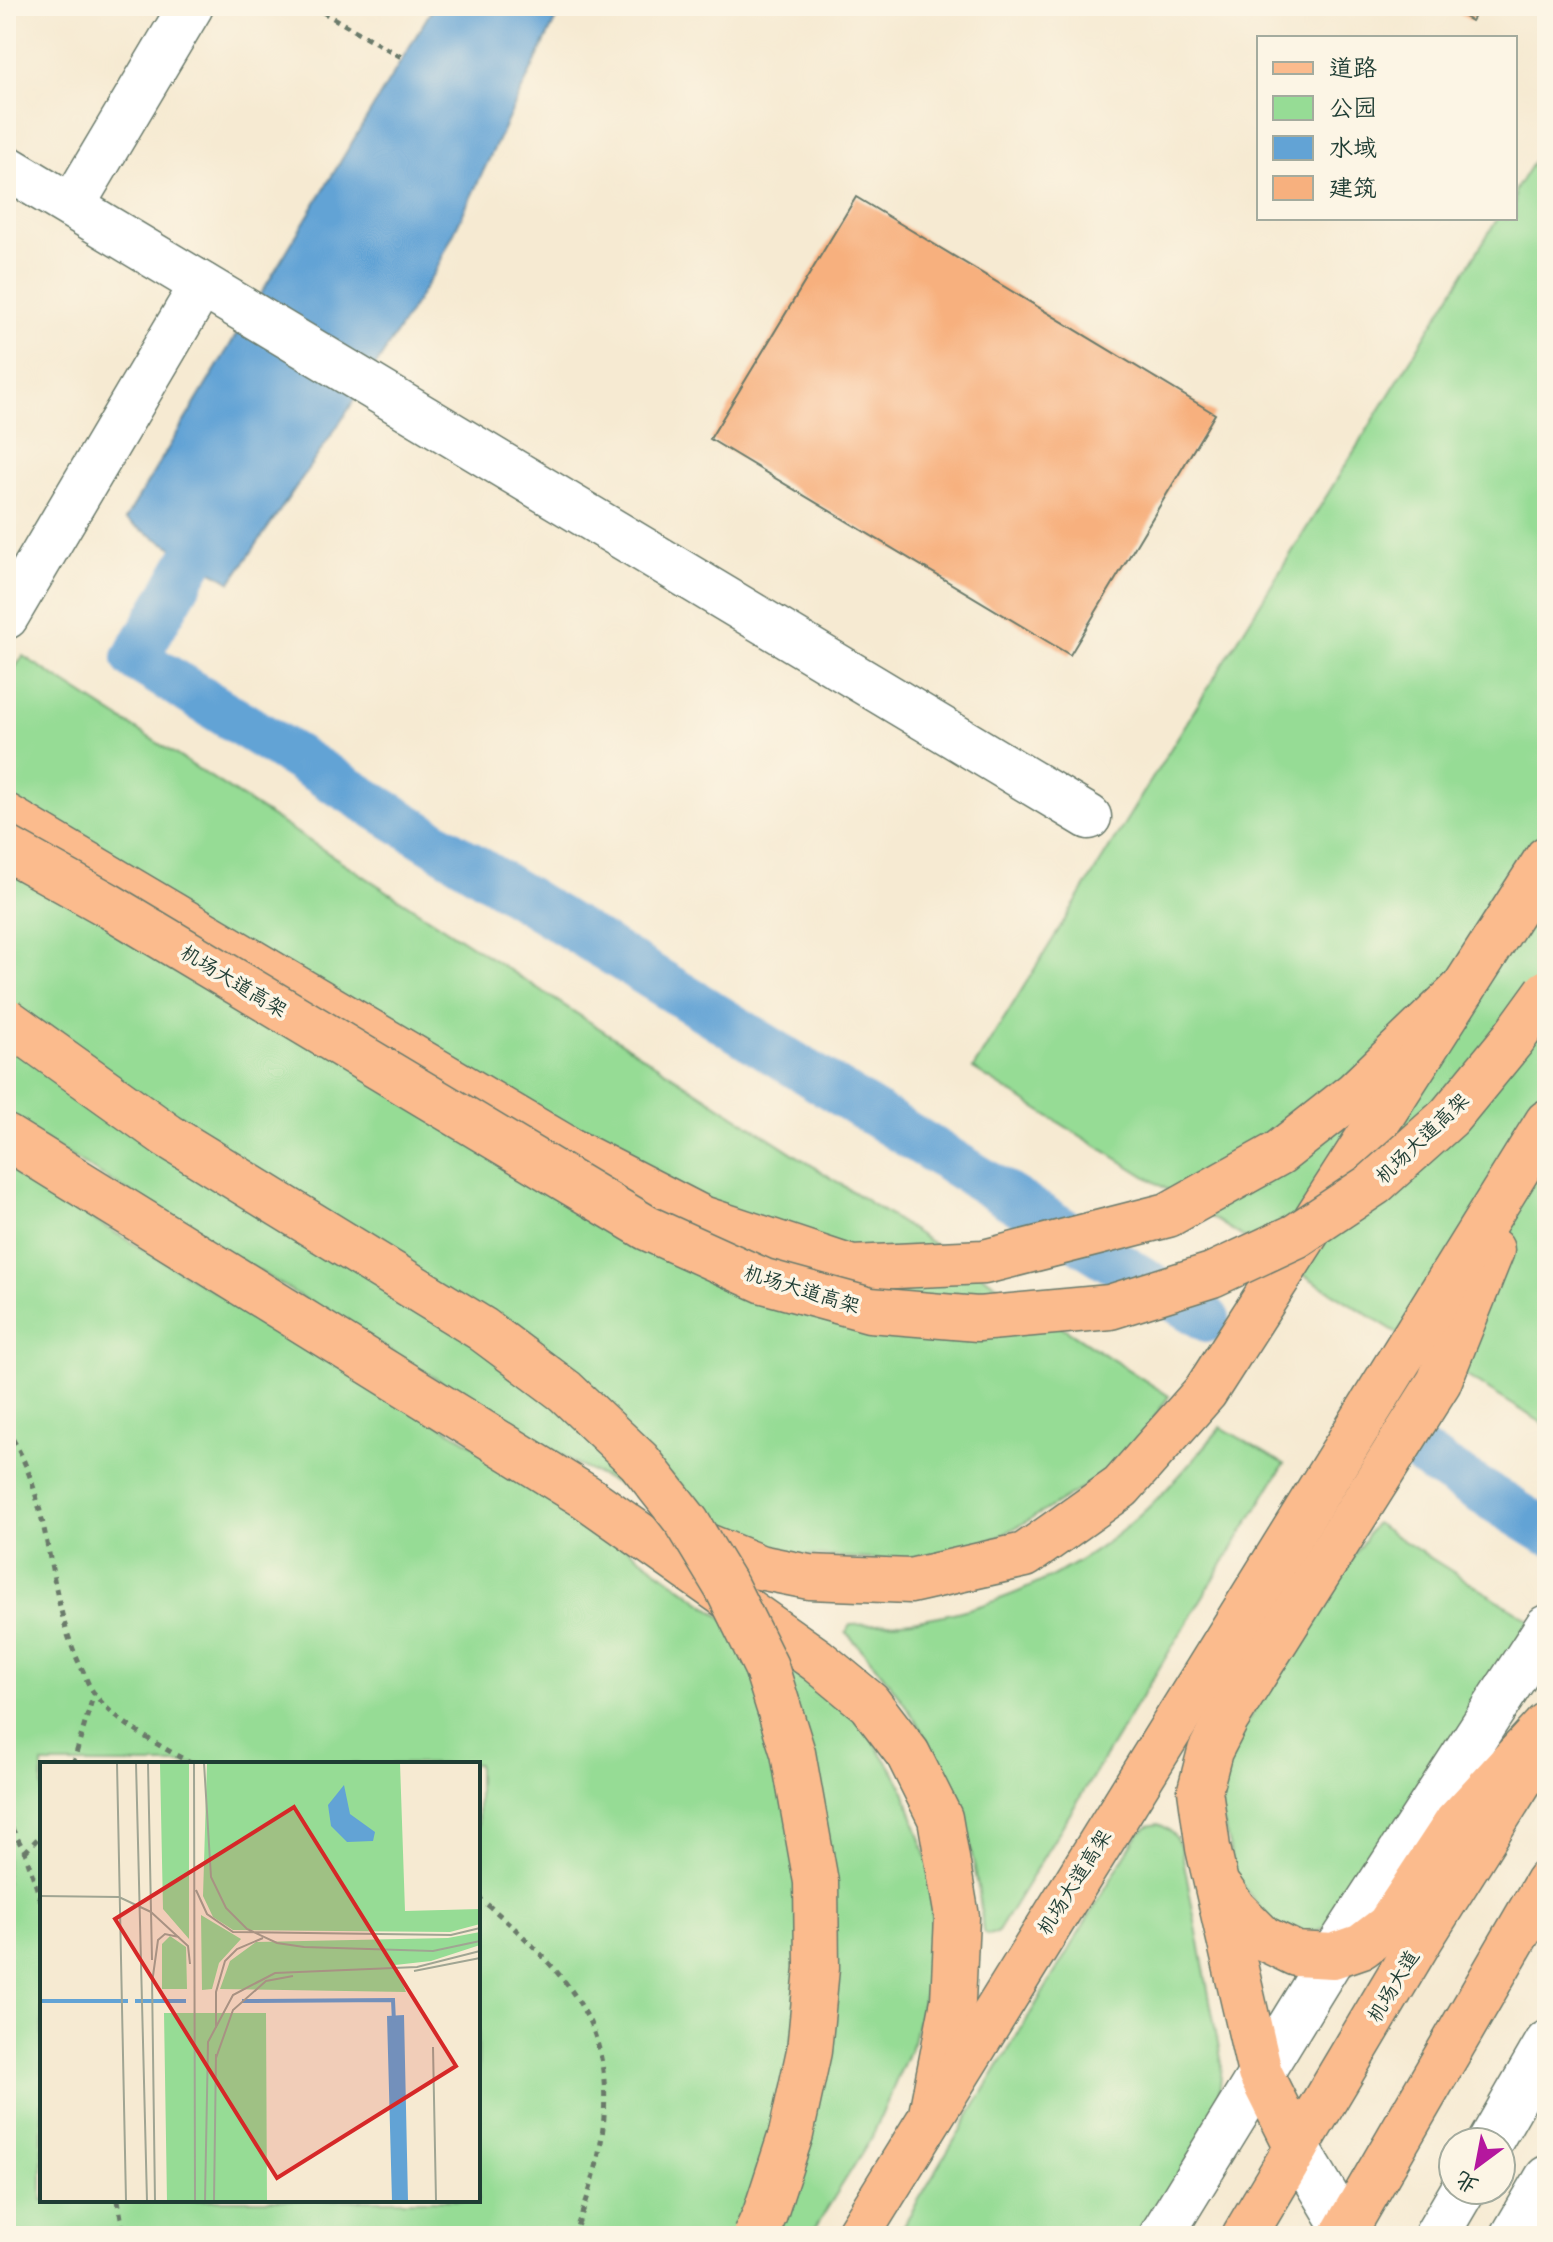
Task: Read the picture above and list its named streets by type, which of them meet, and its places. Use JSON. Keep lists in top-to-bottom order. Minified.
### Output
{"streets":{"main road":["机场大道高架","机场大道"]},"legend":["道路","公园","水域","建筑"],"north":"bottom left"}
